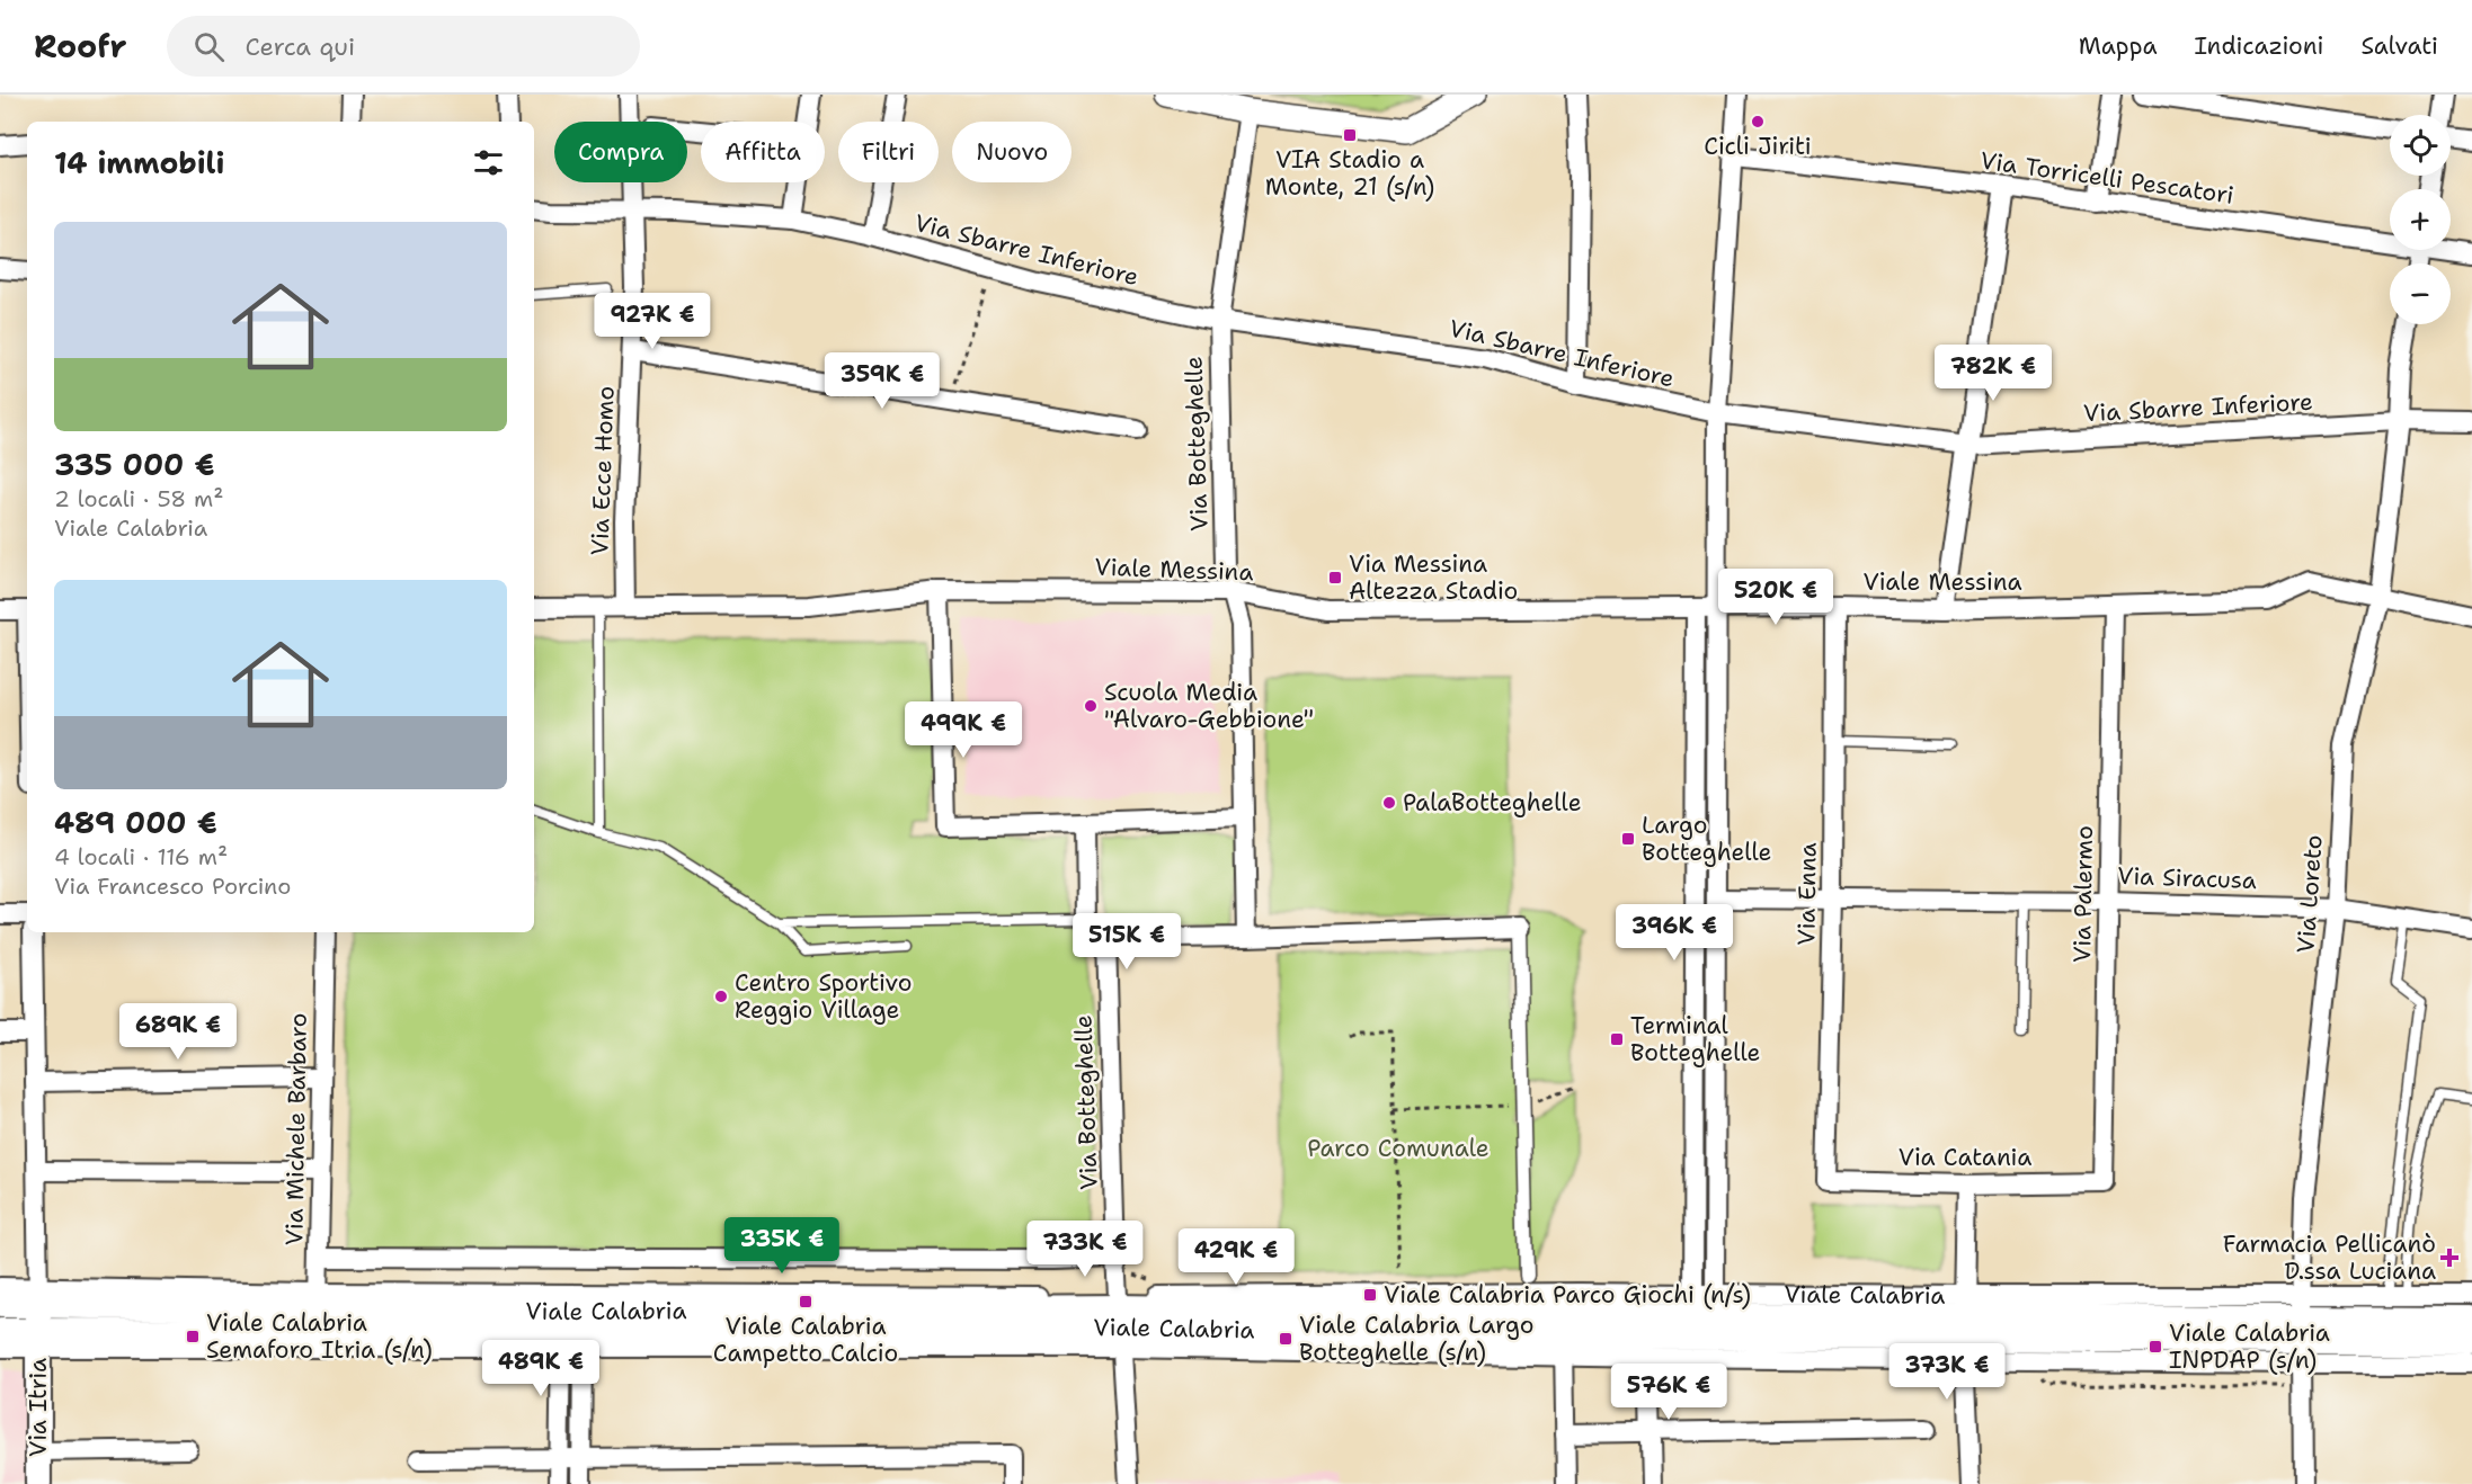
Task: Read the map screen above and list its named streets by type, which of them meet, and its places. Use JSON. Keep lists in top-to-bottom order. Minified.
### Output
{"streets":{"main road":["Viale Calabria","Via Itria"],"street":["Via Torricelli Pescatori","Via Sbarre Inferiore","Via Botteghelle","Via Ecce Homo","Viale Messina","Via Siracusa","Via Enna","Via Palermo","Via Loreto","Via Michele Barbaro","Via Catania"]},"crossings":[["Via Sbarre Inferiore","Via Botteghelle"],["Via Sbarre Inferiore","Via Ecce Homo"],["Via Sbarre Inferiore","Via Loreto"],["Via Botteghelle","Viale Messina"],["Via Botteghelle","Viale Calabria"],["Via Ecce Homo","Viale Messina"],["Viale Messina","Via Enna"],["Viale Messina","Via Palermo"],["Viale Messina","Via Loreto"],["Via Siracusa","Via Enna"],["Via Siracusa","Via Palermo"],["Via Siracusa","Via Loreto"],["Via Enna","Via Catania"],["Via Palermo","Via Catania"],["Via Loreto","Viale Calabria"],["Via Michele Barbaro","Viale Calabria"],["Viale Calabria","Via Itria"]],"parks":["Parco Comunale"],"places":{"other":["Cicli Jiriti","Scuola Media \"Alvaro-Gebbione\"","PalaBotteghelle","Centro Sportivo Reggio Village"],"transit":["VIA Stadio a Monte, 21 (s/n)","Via Messina Altezza Stadio","Largo Botteghelle","Terminal Botteghelle","Viale Calabria Parco Giochi (n/s)","Viale Calabria Campetto Calcio","Viale Calabria Semaforo Itria (s/n)","Viale Calabria Largo Botteghelle (s/n)","Viale Calabria INPDAP (s/n)"],"health":["Farmacia Pellicanò D.ssa Luciana"]},"page":{"header":"Roofr","search":"Cerca qui","nav":["Mappa","Indicazioni","Salvati"],"map_buttons":["+","−"],"chip":["Compra","Affitta","Filtri","Nuovo"],"heading":"14 immobili","list":[{"name":"335 000 €","note":"2 locali · 58 m² · Viale Calabria"},{"name":"489 000 €","note":"4 locali · 116 m² · Via Francesco Porcino"}],"price":["927K €","782K €","359K €","520K €","499K €","396K €","515K €","689K €","335K €","733K €","429K €","489K €","373K €","576K €"]}}
